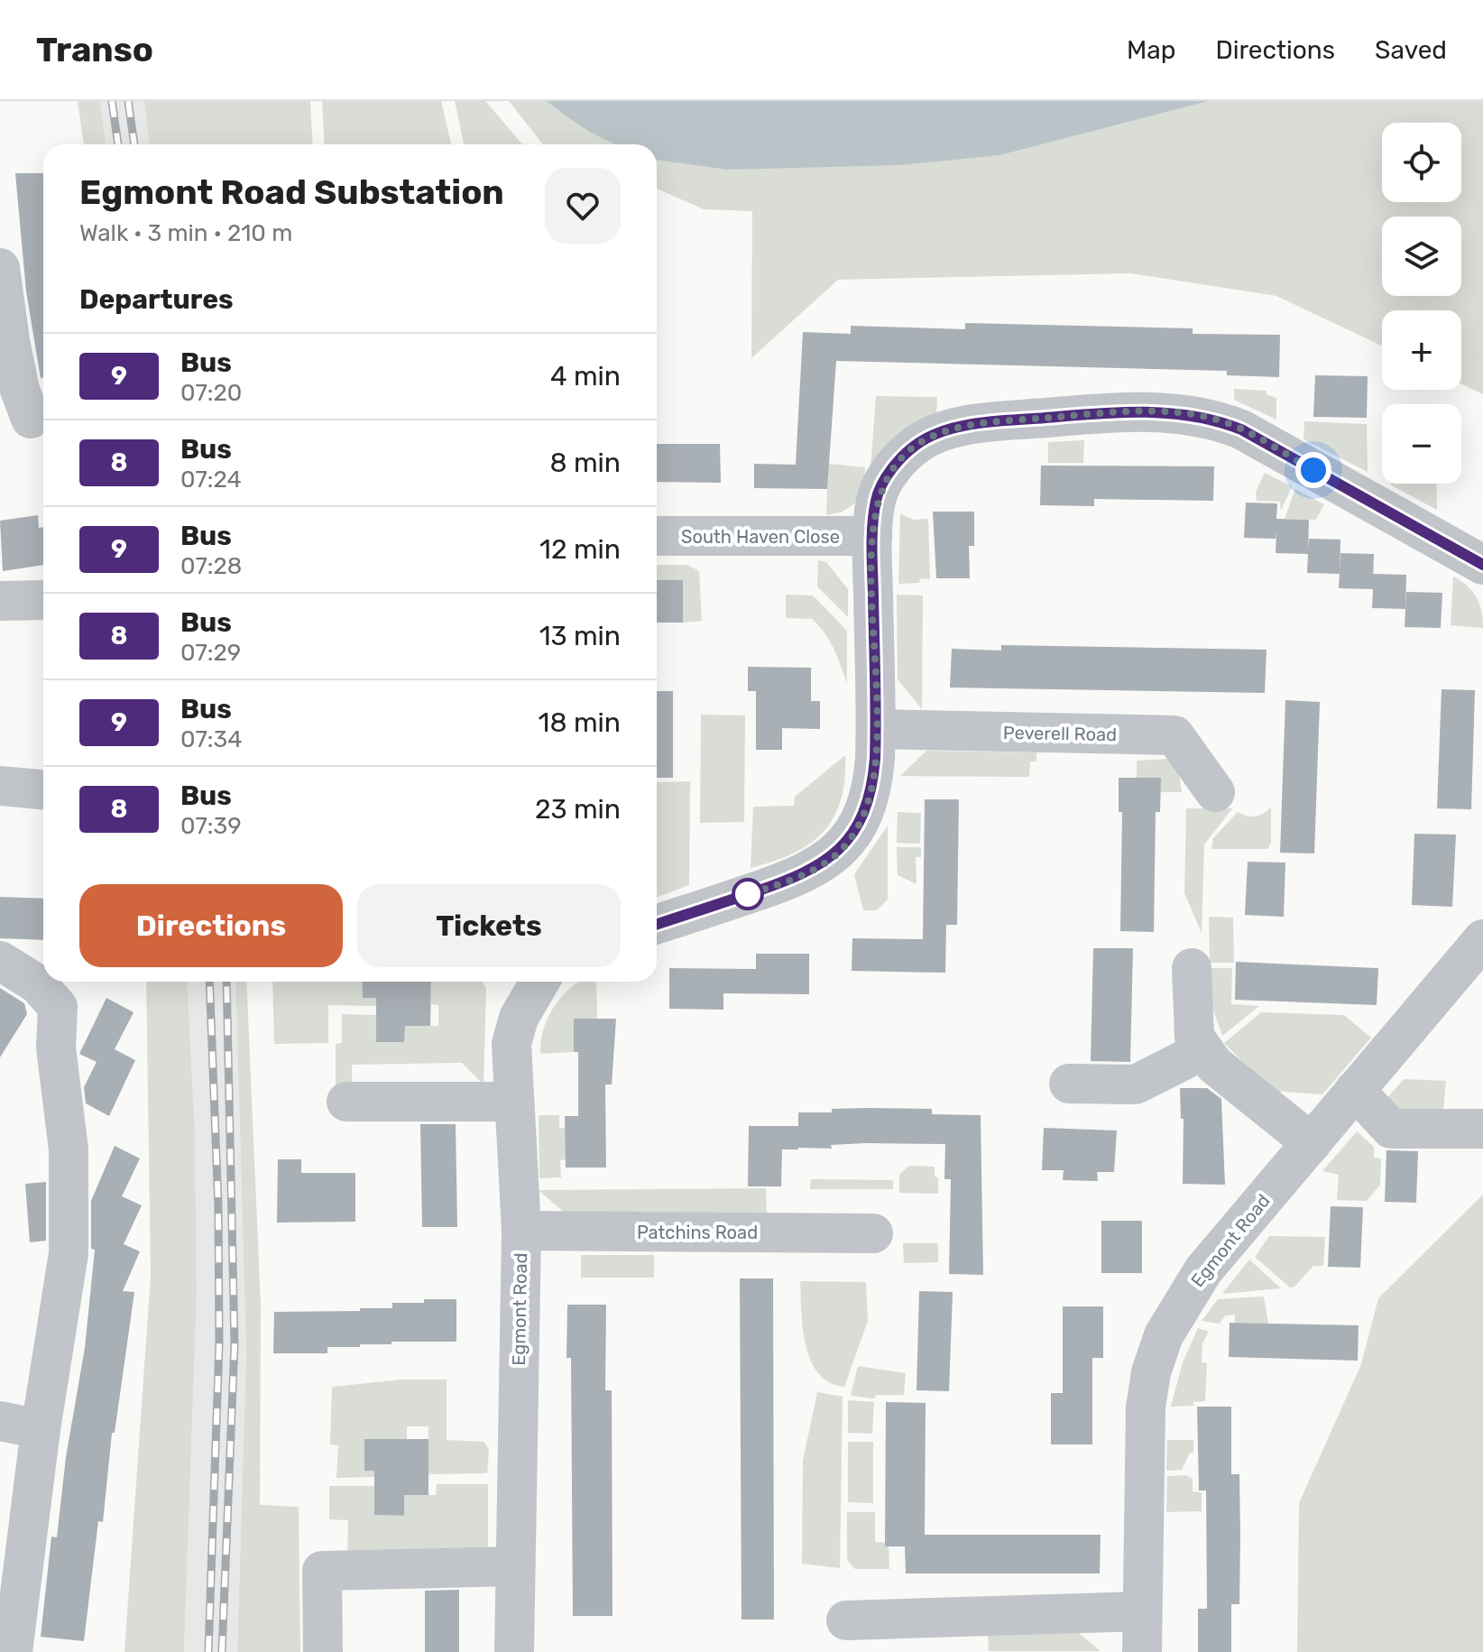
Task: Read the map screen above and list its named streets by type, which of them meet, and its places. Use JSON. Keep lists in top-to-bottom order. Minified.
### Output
{"streets":{"street":["South Haven Close","Peverell Road","Patchins Road","Egmont Road"]},"crossings":[["Patchins Road","Egmont Road"]],"lines":["bus line 9"],"page":{"header":"Transo","nav":["Map","Directions","Saved"],"map_buttons":["+","−"],"heading":[["Egmont Road Substation","Walk · 3 min · 210 m"],"Departures"],"list":[{"mark":"9","name":"Bus","note":"07:20","value":"4 min"},{"mark":"8","name":"Bus","note":"07:24","value":"8 min"},{"mark":"9","name":"Bus","note":"07:28","value":"12 min"},{"mark":"8","name":"Bus","note":"07:29","value":"13 min"},{"mark":"9","name":"Bus","note":"07:34","value":"18 min"},{"mark":"8","name":"Bus","note":"07:39","value":"23 min"}],"buttons":["Directions","Tickets"]}}
